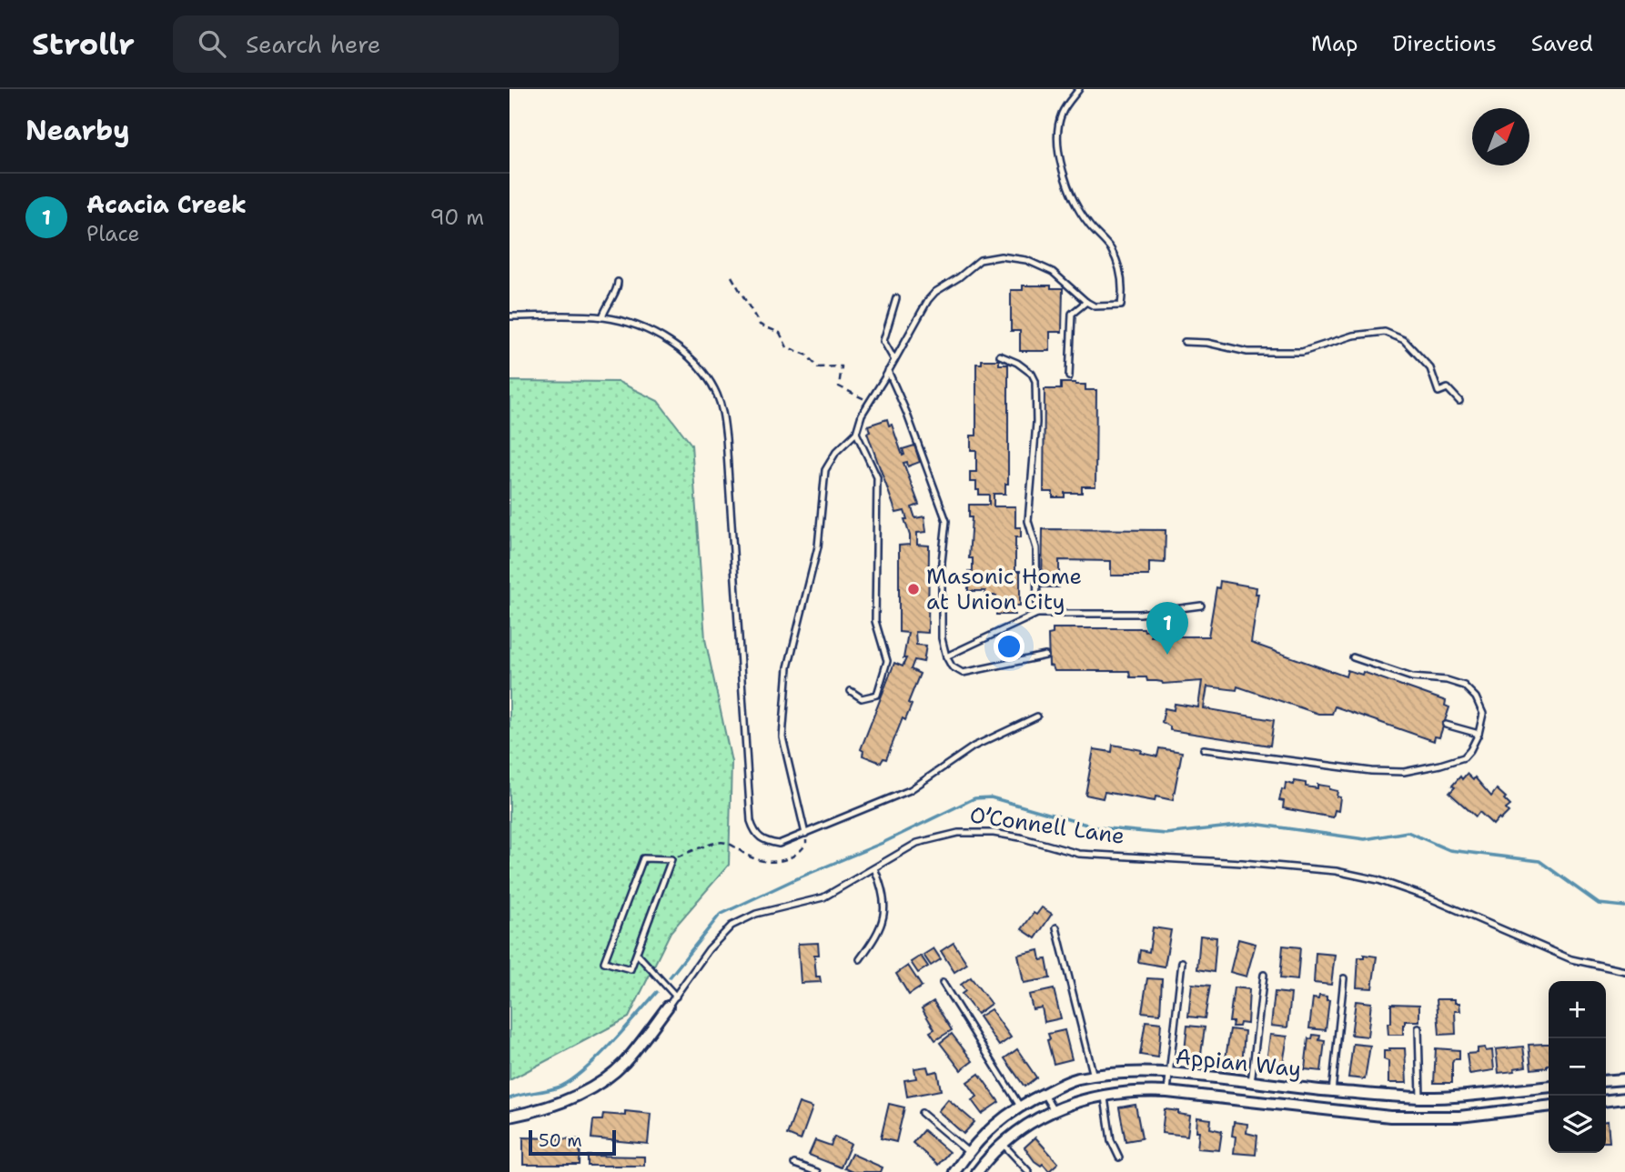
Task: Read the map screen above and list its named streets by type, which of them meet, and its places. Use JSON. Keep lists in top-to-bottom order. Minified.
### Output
{"streets":{"street":["O’Connell Lane","Appian Way"]},"places":["Masonic Home at Union City"],"scale_bar":"50 m","north":"top right","page":{"header":"Strollr","search":"Search here","nav":["Map","Directions","Saved"],"heading":"Nearby","list":[{"mark":"1","name":"Acacia Creek","note":"Place","value":"90 m"}],"pins":"1","map_buttons":["+","−"],"scale":"50 m"}}
